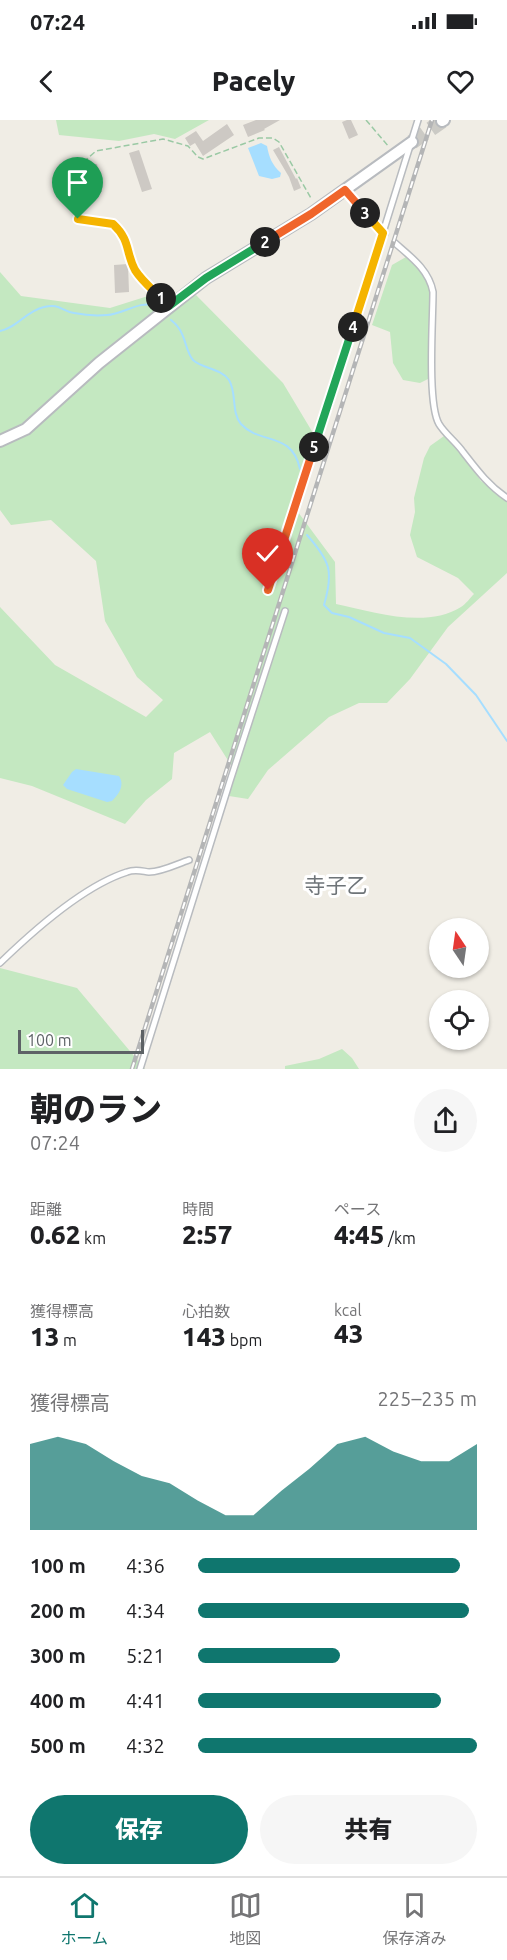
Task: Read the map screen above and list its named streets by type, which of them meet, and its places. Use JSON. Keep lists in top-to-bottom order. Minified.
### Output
{"districts":["寺子乙"],"scale_bar":"100 m","north":"top","page":{"status":"07:24","header":"Pacely","pins":["3","2","1","4","5"],"scale":"100 m","heading":["朝のラン","07:24"],"stats":[["距離","0.62 km"],["時間","2:57"],["ペース","4:45 /km"],["獲得標高","13 m"],["心拍数","143 bpm"],["kcal","43"]],"chart":["獲得標高","225–235 m"],"list":[{"name":"100 m","note":"4:36"},{"name":"200 m","note":"4:34"},{"name":"300 m","note":"5:21"},{"name":"400 m","note":"4:41"},{"name":"500 m","note":"4:32"}],"buttons":["保存","共有"],"tabs":["ホーム","地図","保存済み"]}}
